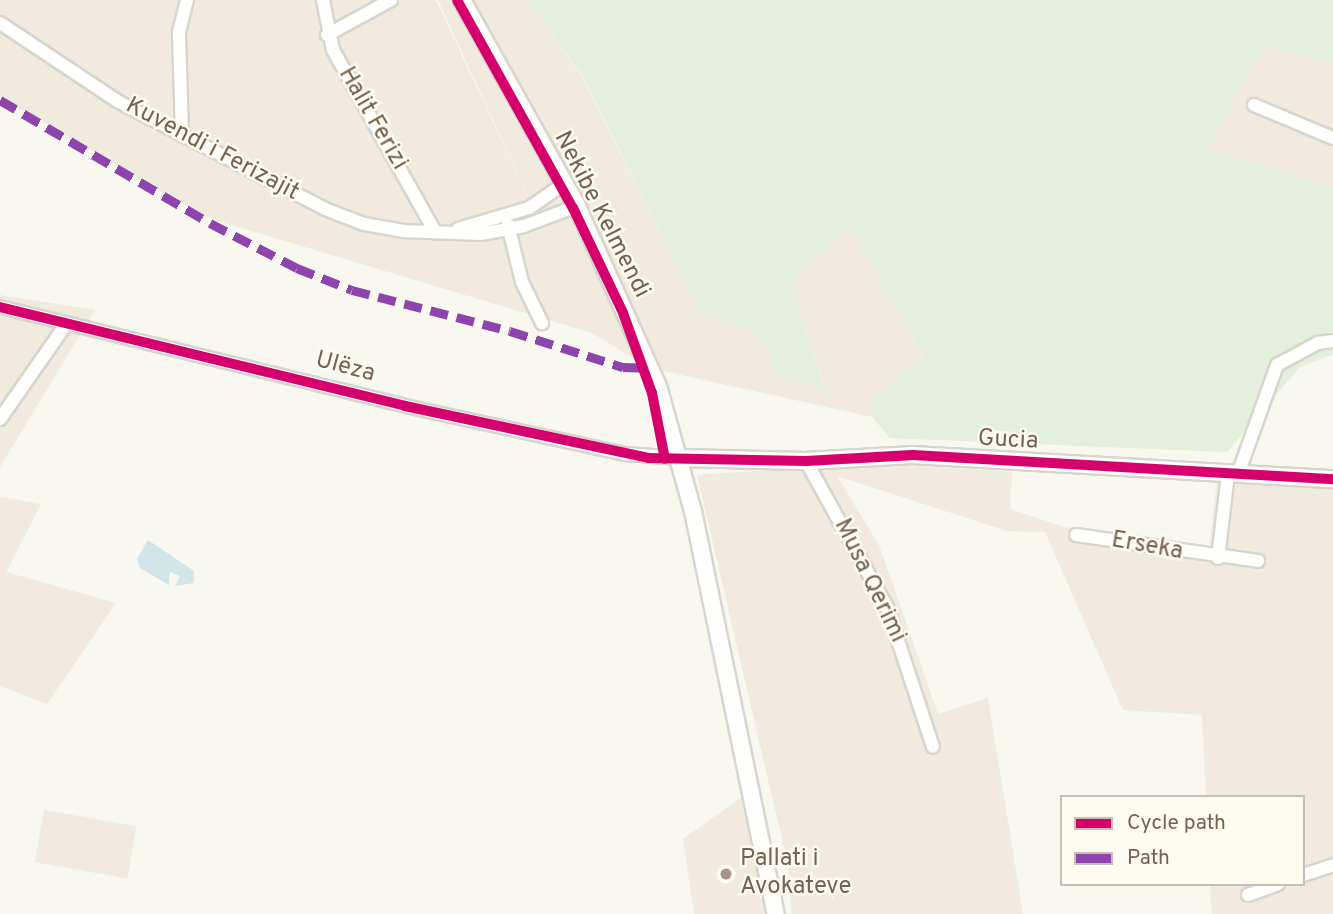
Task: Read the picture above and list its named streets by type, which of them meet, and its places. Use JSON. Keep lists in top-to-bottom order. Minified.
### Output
{"streets":{"street":["Halit Ferizi","Kuvendi i Ferizajit","Nekibe Kelmendi","Ulëza","Gucia","Erseka","Musa Qerimi"]},"crossings":[["Halit Ferizi","Kuvendi i Ferizajit"],["Nekibe Kelmendi","Ulëza"],["Nekibe Kelmendi","Gucia"],["Ulëza","Gucia"],["Gucia","Erseka"],["Gucia","Musa Qerimi"]],"places":["Pallati i Avokateve"],"legend":["Cycle path","Path"]}
